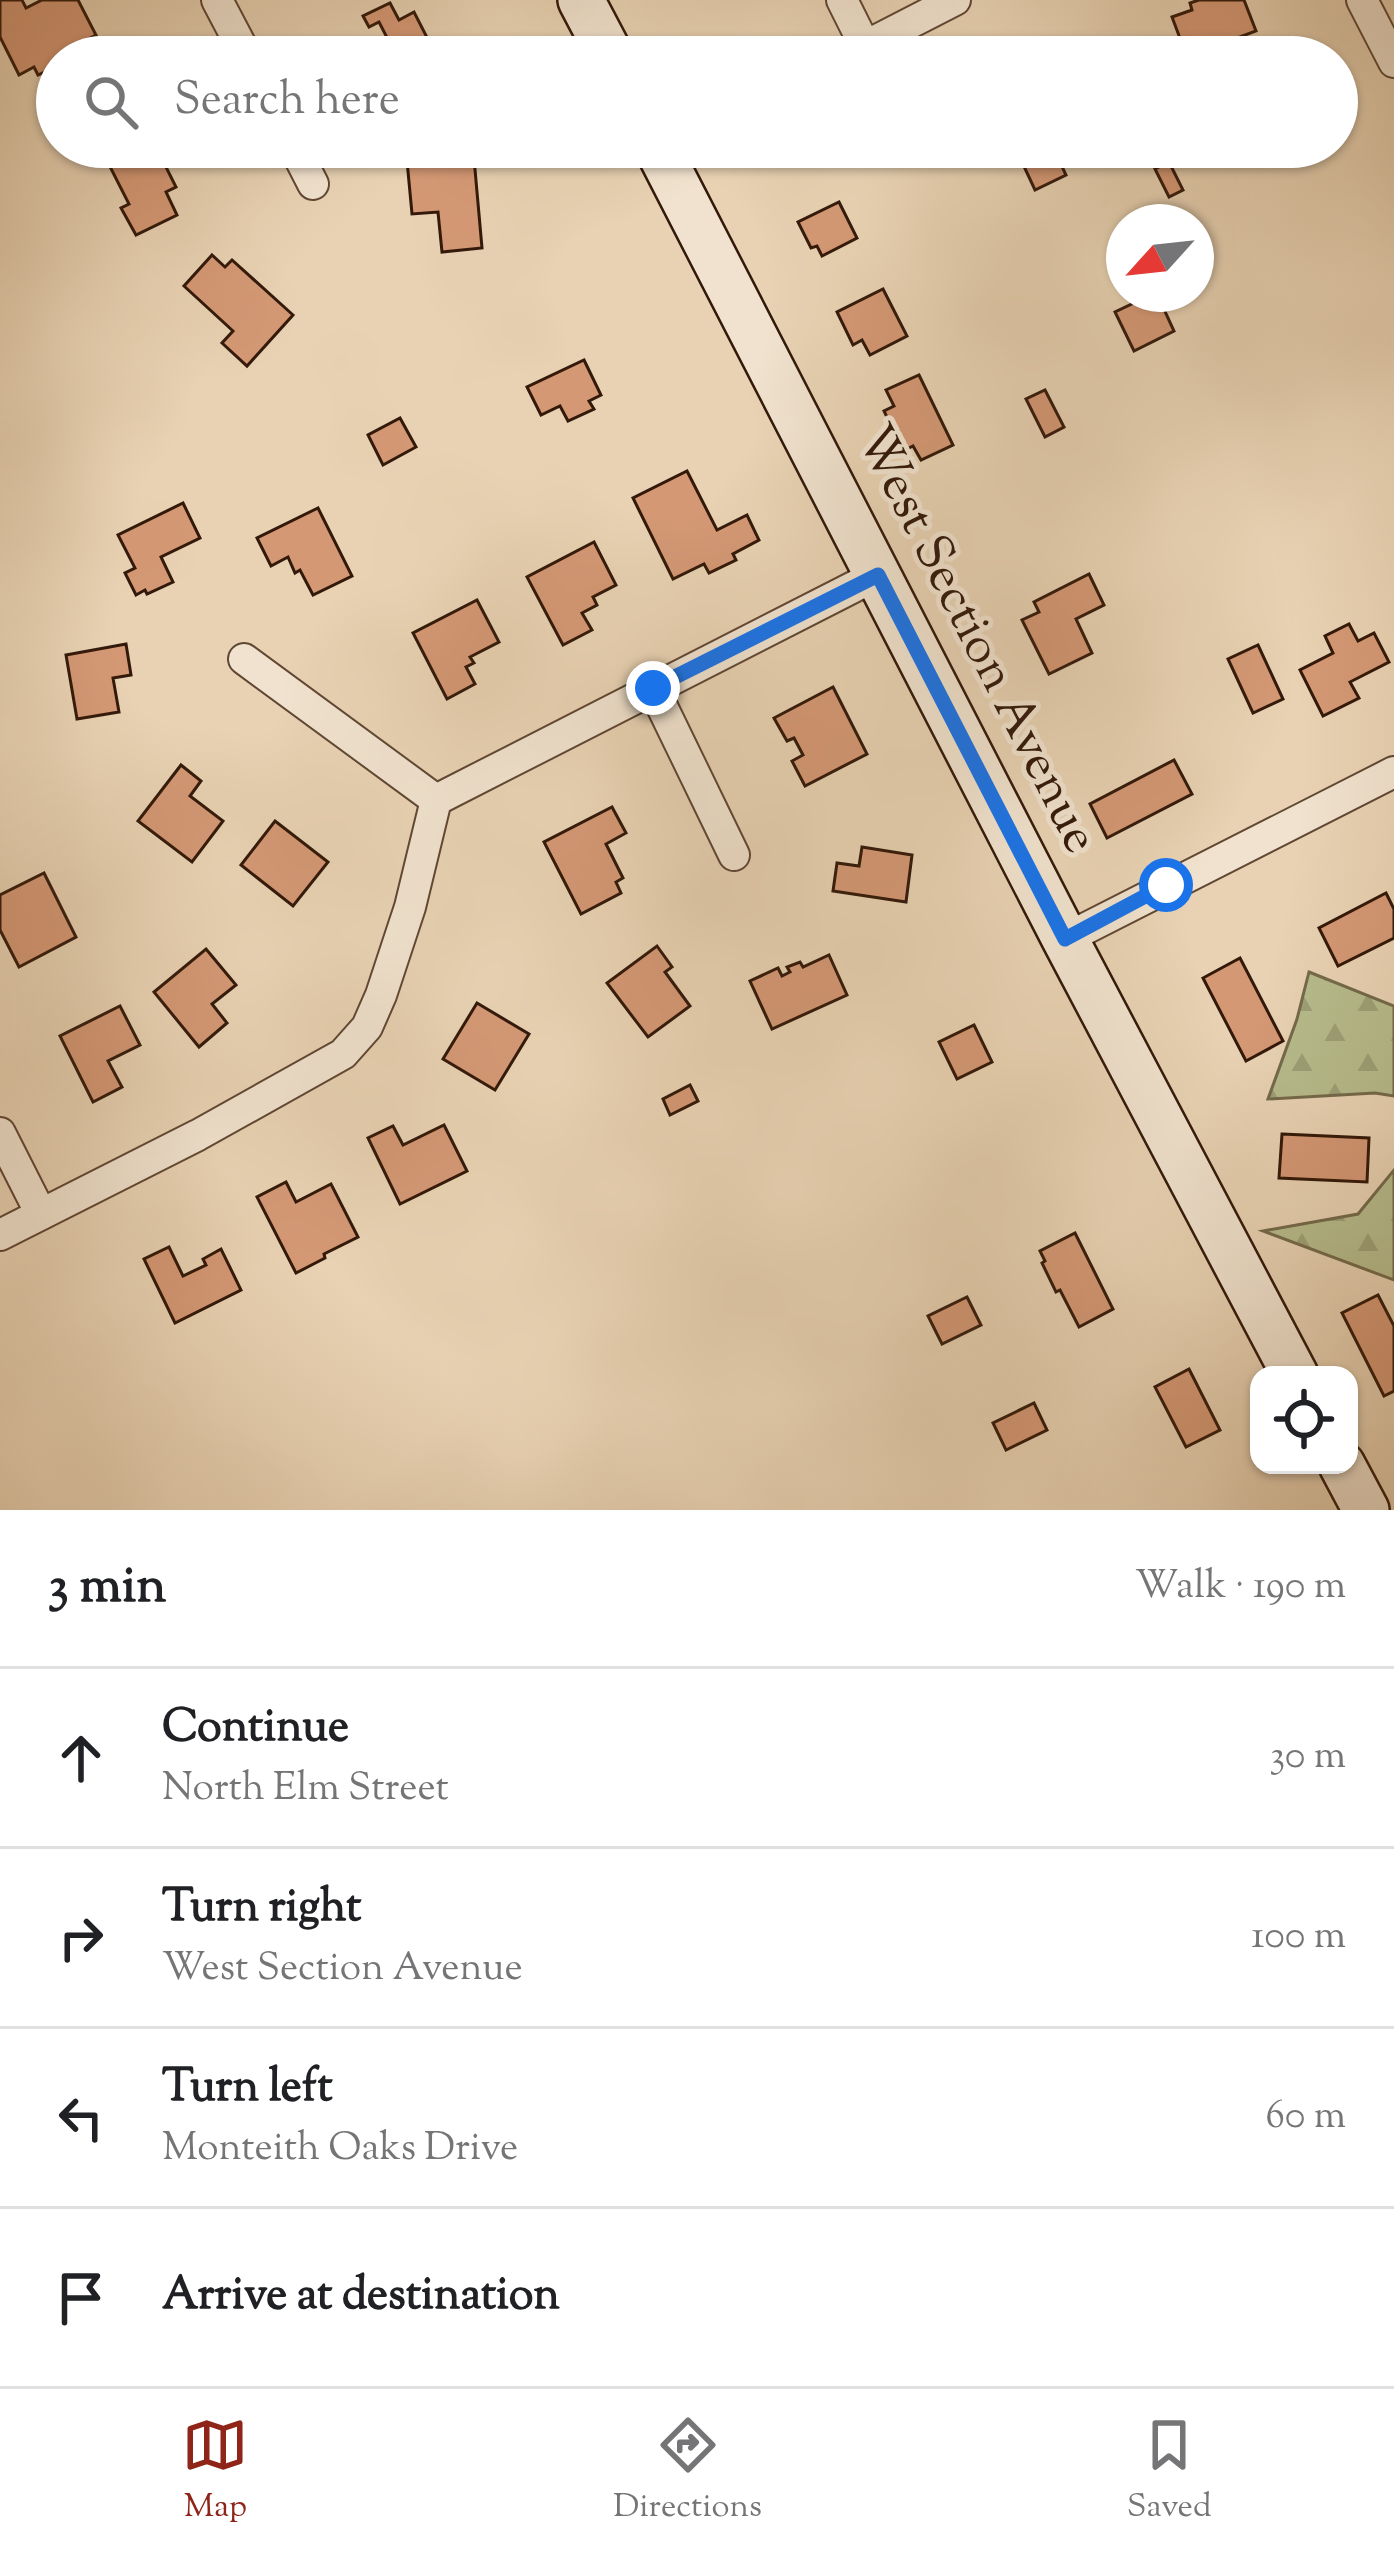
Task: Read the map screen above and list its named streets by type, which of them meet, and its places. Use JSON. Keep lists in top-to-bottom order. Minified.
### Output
{"streets":{"street":["West Section Avenue"]},"north":"bottom left","page":{"search":"Search here","heading":["3 min","Walk · 190 m"],"list":[["Continue","North Elm Street","30 m"],["Turn right","West Section Avenue","100 m"],["Turn left","Monteith Oaks Drive","60 m"],"Arrive at destination"],"nav":["Map","Directions","Saved"]}}
